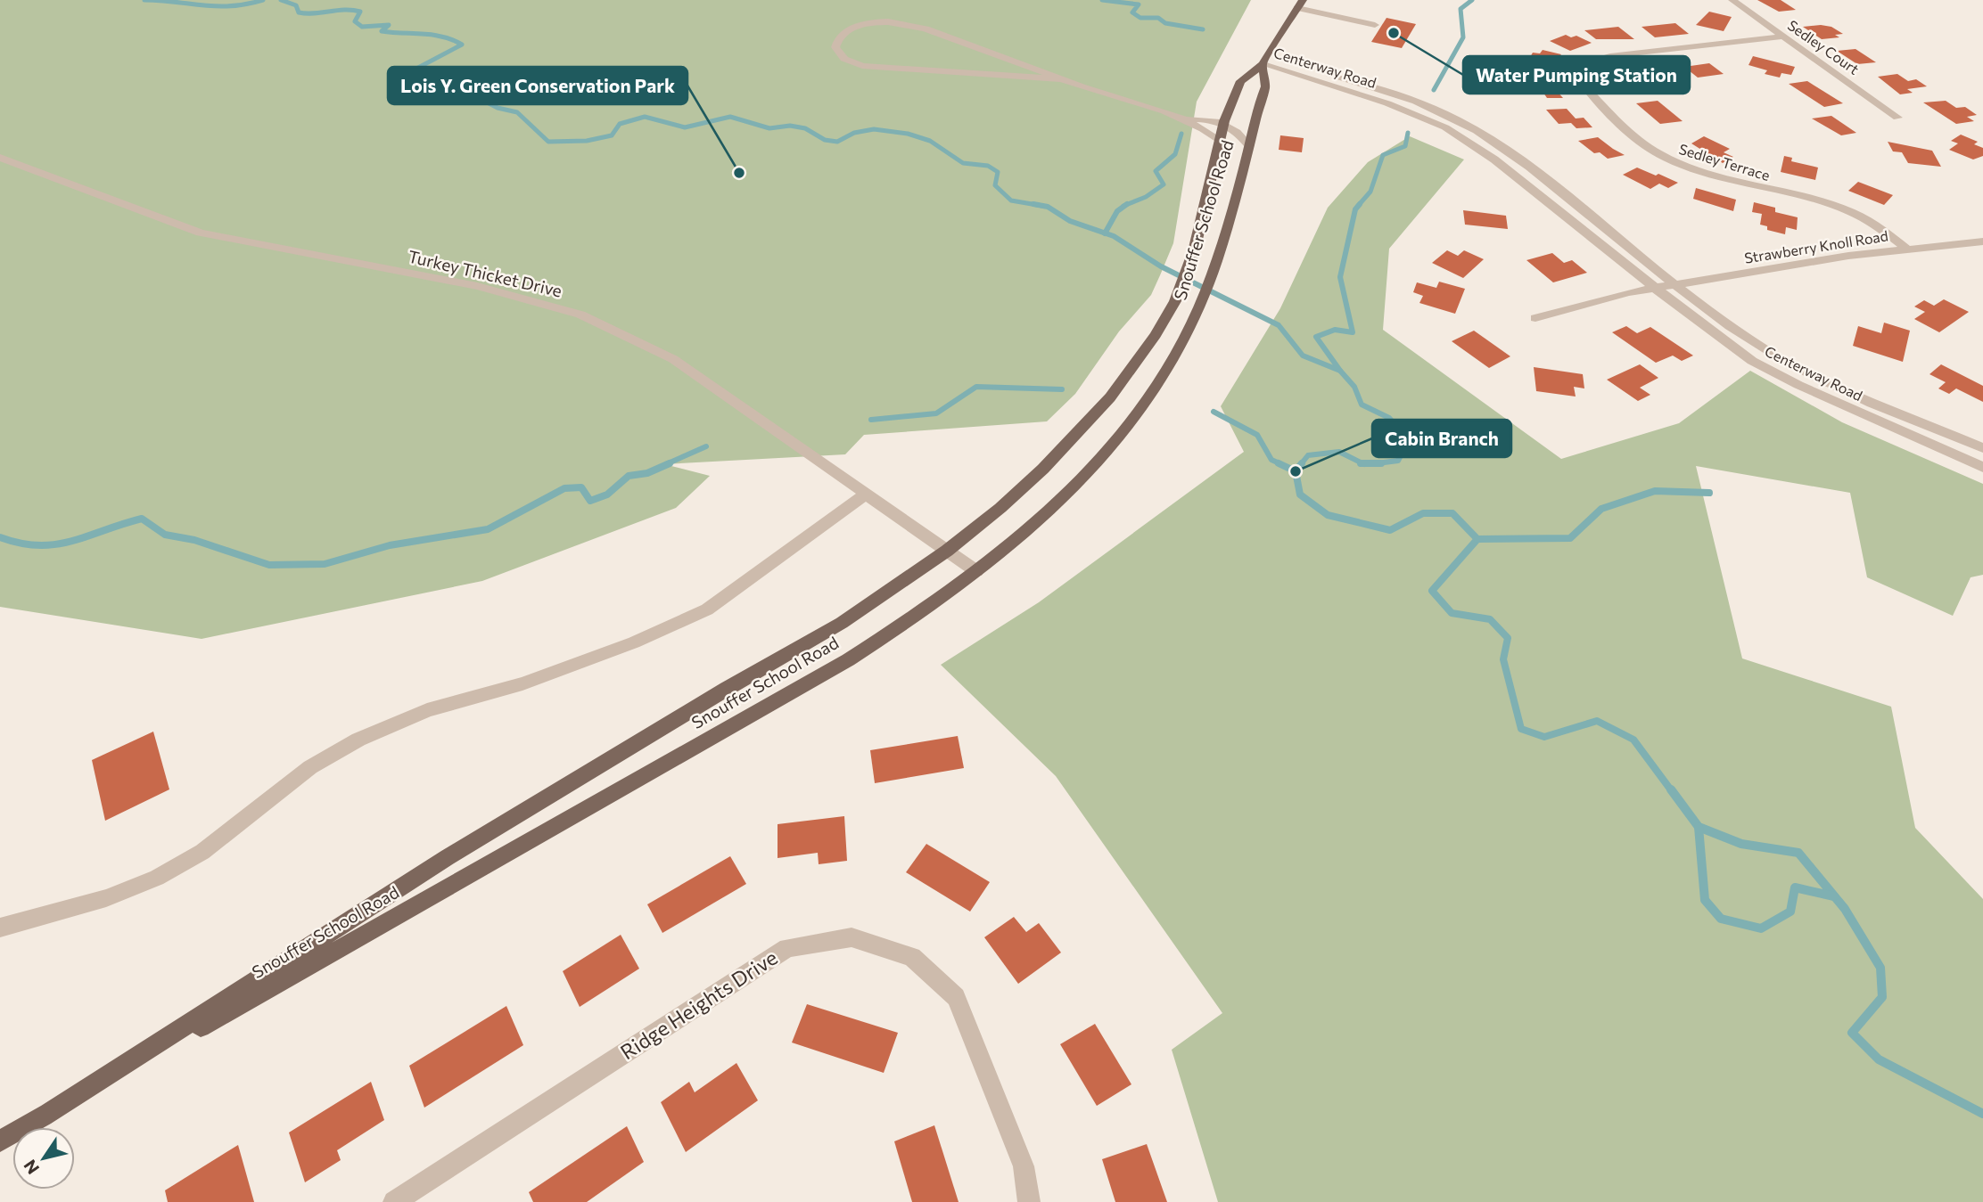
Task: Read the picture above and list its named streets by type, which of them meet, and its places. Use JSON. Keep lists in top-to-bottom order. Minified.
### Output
{"streets":{"main road":["Snouffer School Road"],"street":["Sedley Court","Centerway Road","Sedley Terrace","Strawberry Knoll Road","Turkey Thicket Drive","Ridge Heights Drive"]},"crossings":[["Sedley Court","Sedley Terrace"],["Centerway Road","Snouffer School Road"],["Centerway Road","Strawberry Knoll Road"],["Sedley Terrace","Strawberry Knoll Road"],["Snouffer School Road","Turkey Thicket Drive"]],"places":["Water Pumping Station","Lois Y. Green Conservation Park","Cabin Branch"],"north":"bottom left"}
